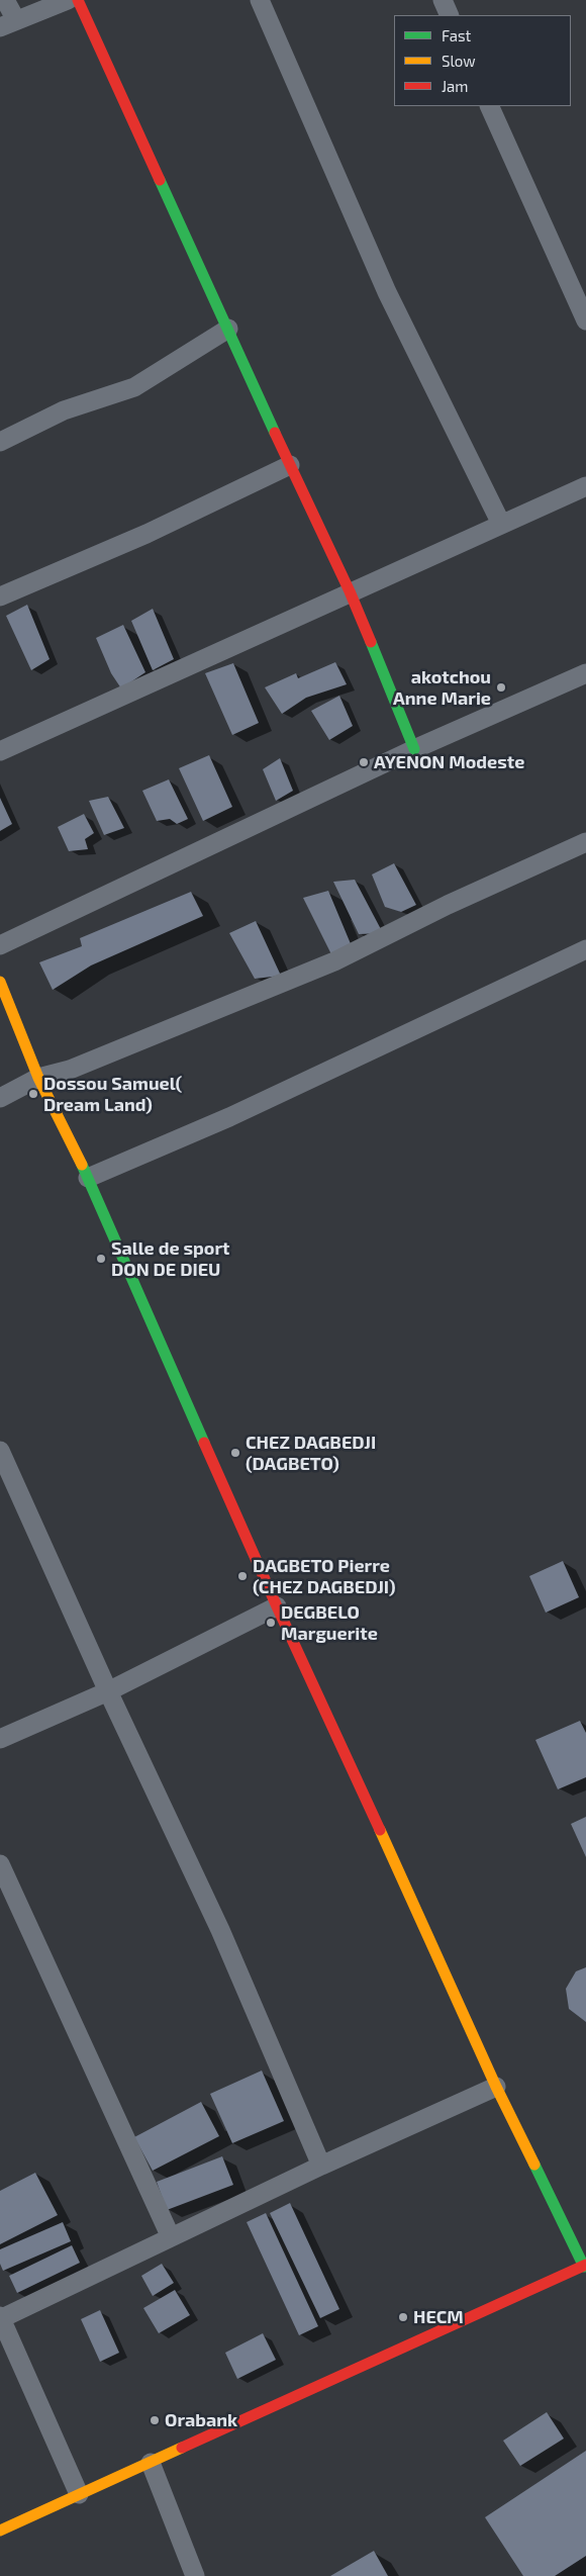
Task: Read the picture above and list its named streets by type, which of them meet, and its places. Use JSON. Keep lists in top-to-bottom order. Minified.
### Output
{"places":["akotchou Anne Marie","AYENON Modeste","Dossou Samuel( Dream Land)","Salle de sport DON DE DIEU","CHEZ DAGBEDJI (DAGBETO)","DAGBETO Pierre (CHEZ DAGBEDJI)","DEGBELO Marguerite","HECM","Orabank"],"legend":["Fast","Slow","Jam"]}
